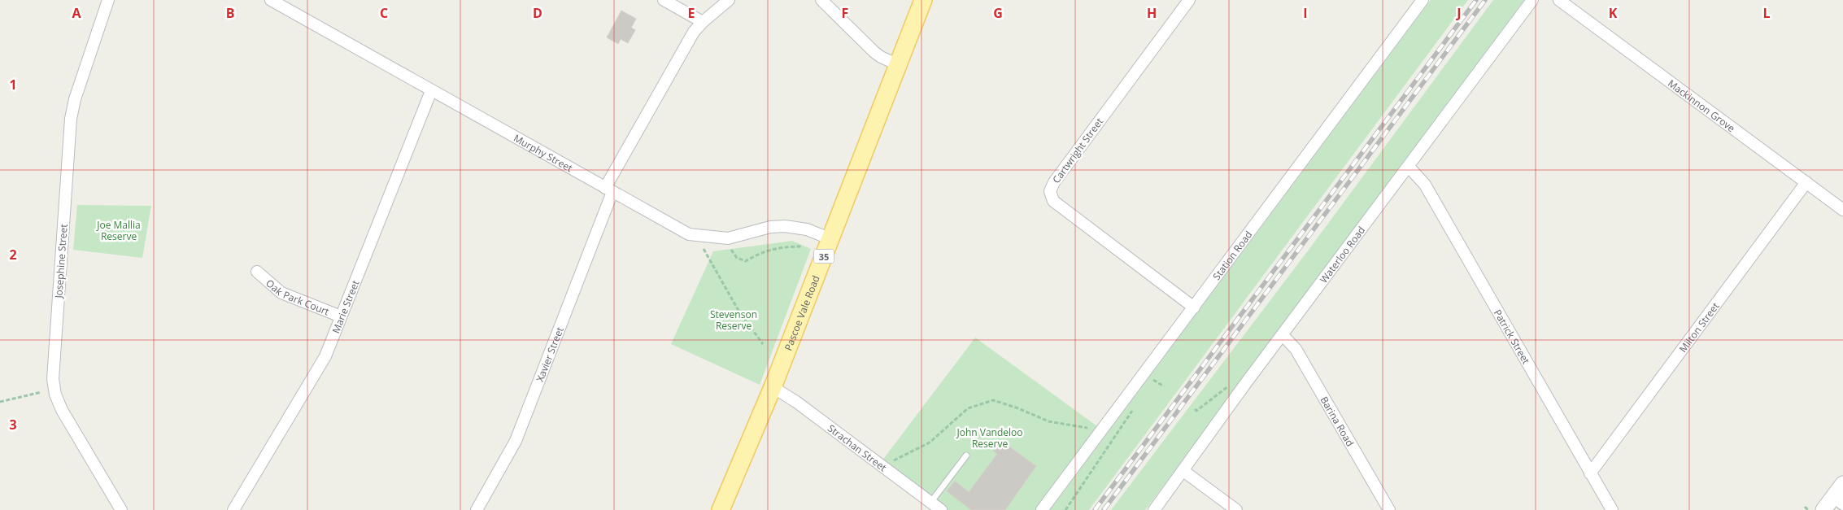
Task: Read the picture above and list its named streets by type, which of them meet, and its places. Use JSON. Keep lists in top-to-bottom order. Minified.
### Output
{"streets":{"main road":["35","Pascoe Vale Road"],"street":["Mackinnon Grove","Cartwright Street","Murphy Street","Waterloo Road","Station Road","Josephine Street","Oak Park Court","Marie Street","Milton Street","Patrick Street","Xavier Street","Barina Road","Strachan Street"]},"crossings":[["Mackinnon Grove","Milton Street"],["Cartwright Street","Station Road"],["Murphy Street","Marie Street"],["Murphy Street","Pascoe Vale Road"],["Murphy Street","Xavier Street"],["Waterloo Road","Patrick Street"],["Waterloo Road","Barina Road"],["Oak Park Court","Marie Street"],["Pascoe Vale Road","Strachan Street"],["Milton Street","Patrick Street"]],"parks":["Joe Mallia Reserve","Stevenson Reserve","John Vandeloo Reserve"],"grid":{"columns":["A","B","C","D","E","F","G","H","I","J","K","L"],"rows":["1","2","3"]}}
